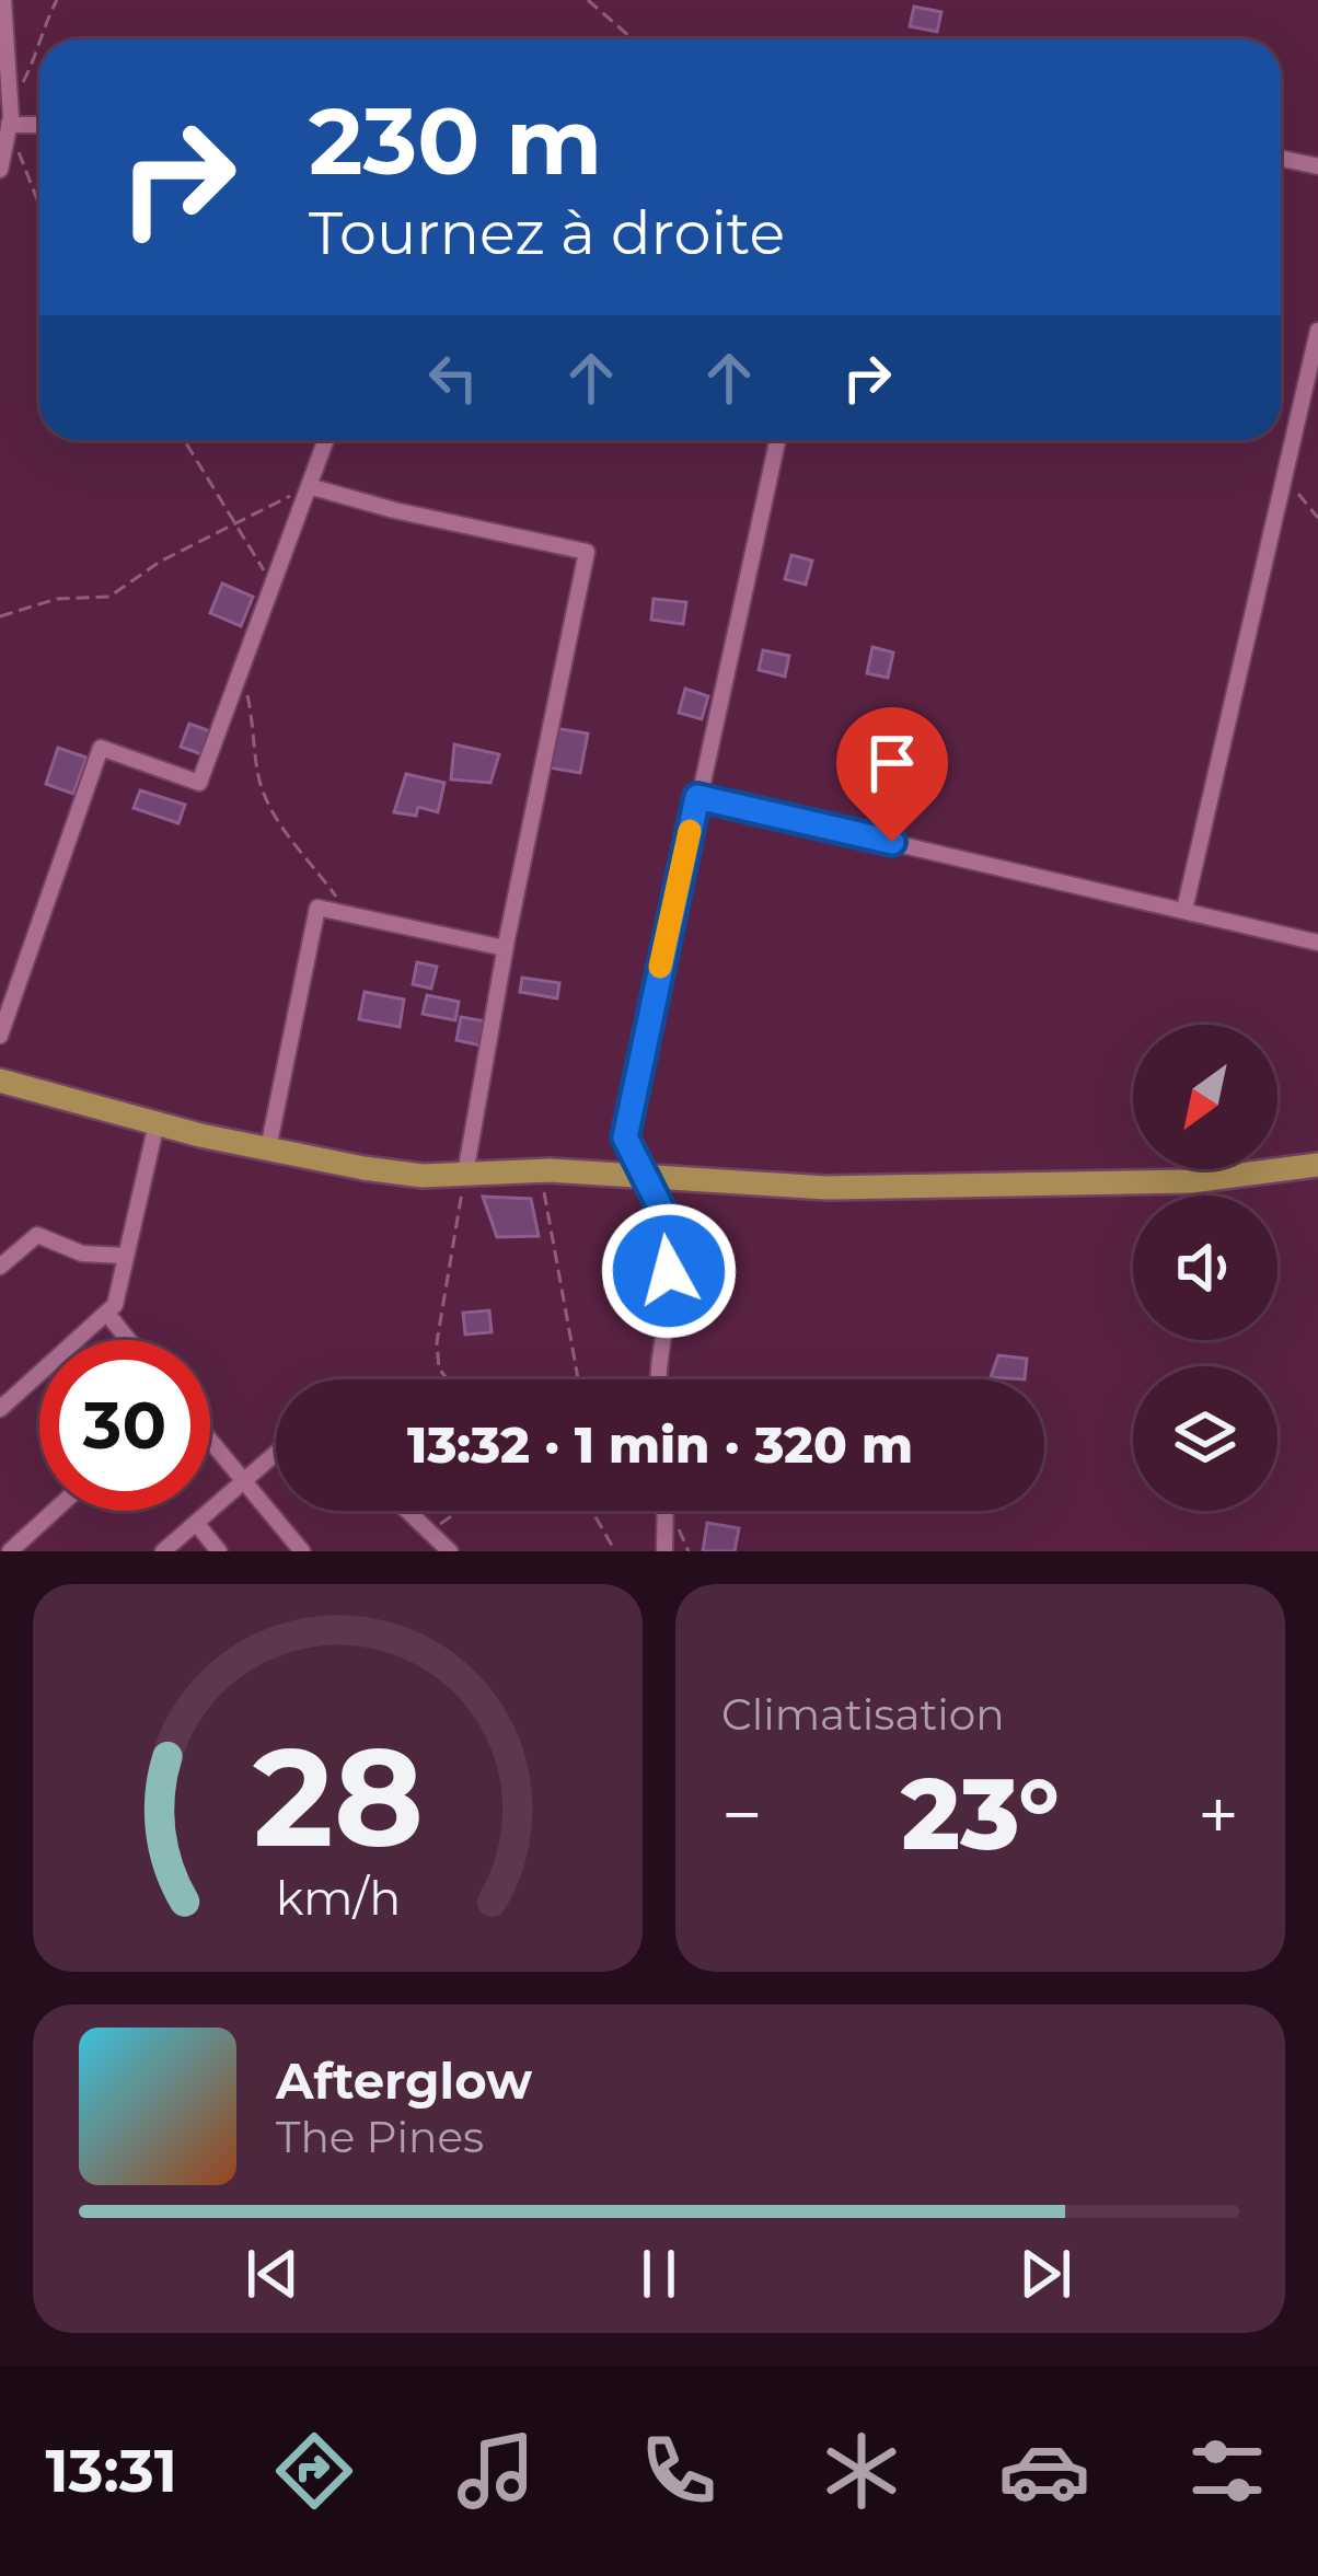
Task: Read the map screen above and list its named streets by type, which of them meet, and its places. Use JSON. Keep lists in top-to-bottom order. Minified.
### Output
{"north":"bottom left","page":{"turn":["230 m","Tournez à droite"],"limit":"30","trip":"13:32 · 1 min · 320 m","tile":"Climatisation","heat":["−","23°","+"],"song":["Afterglow","The Pines"],"tabs":"13:31","gauge":["28","km/h"]}}
